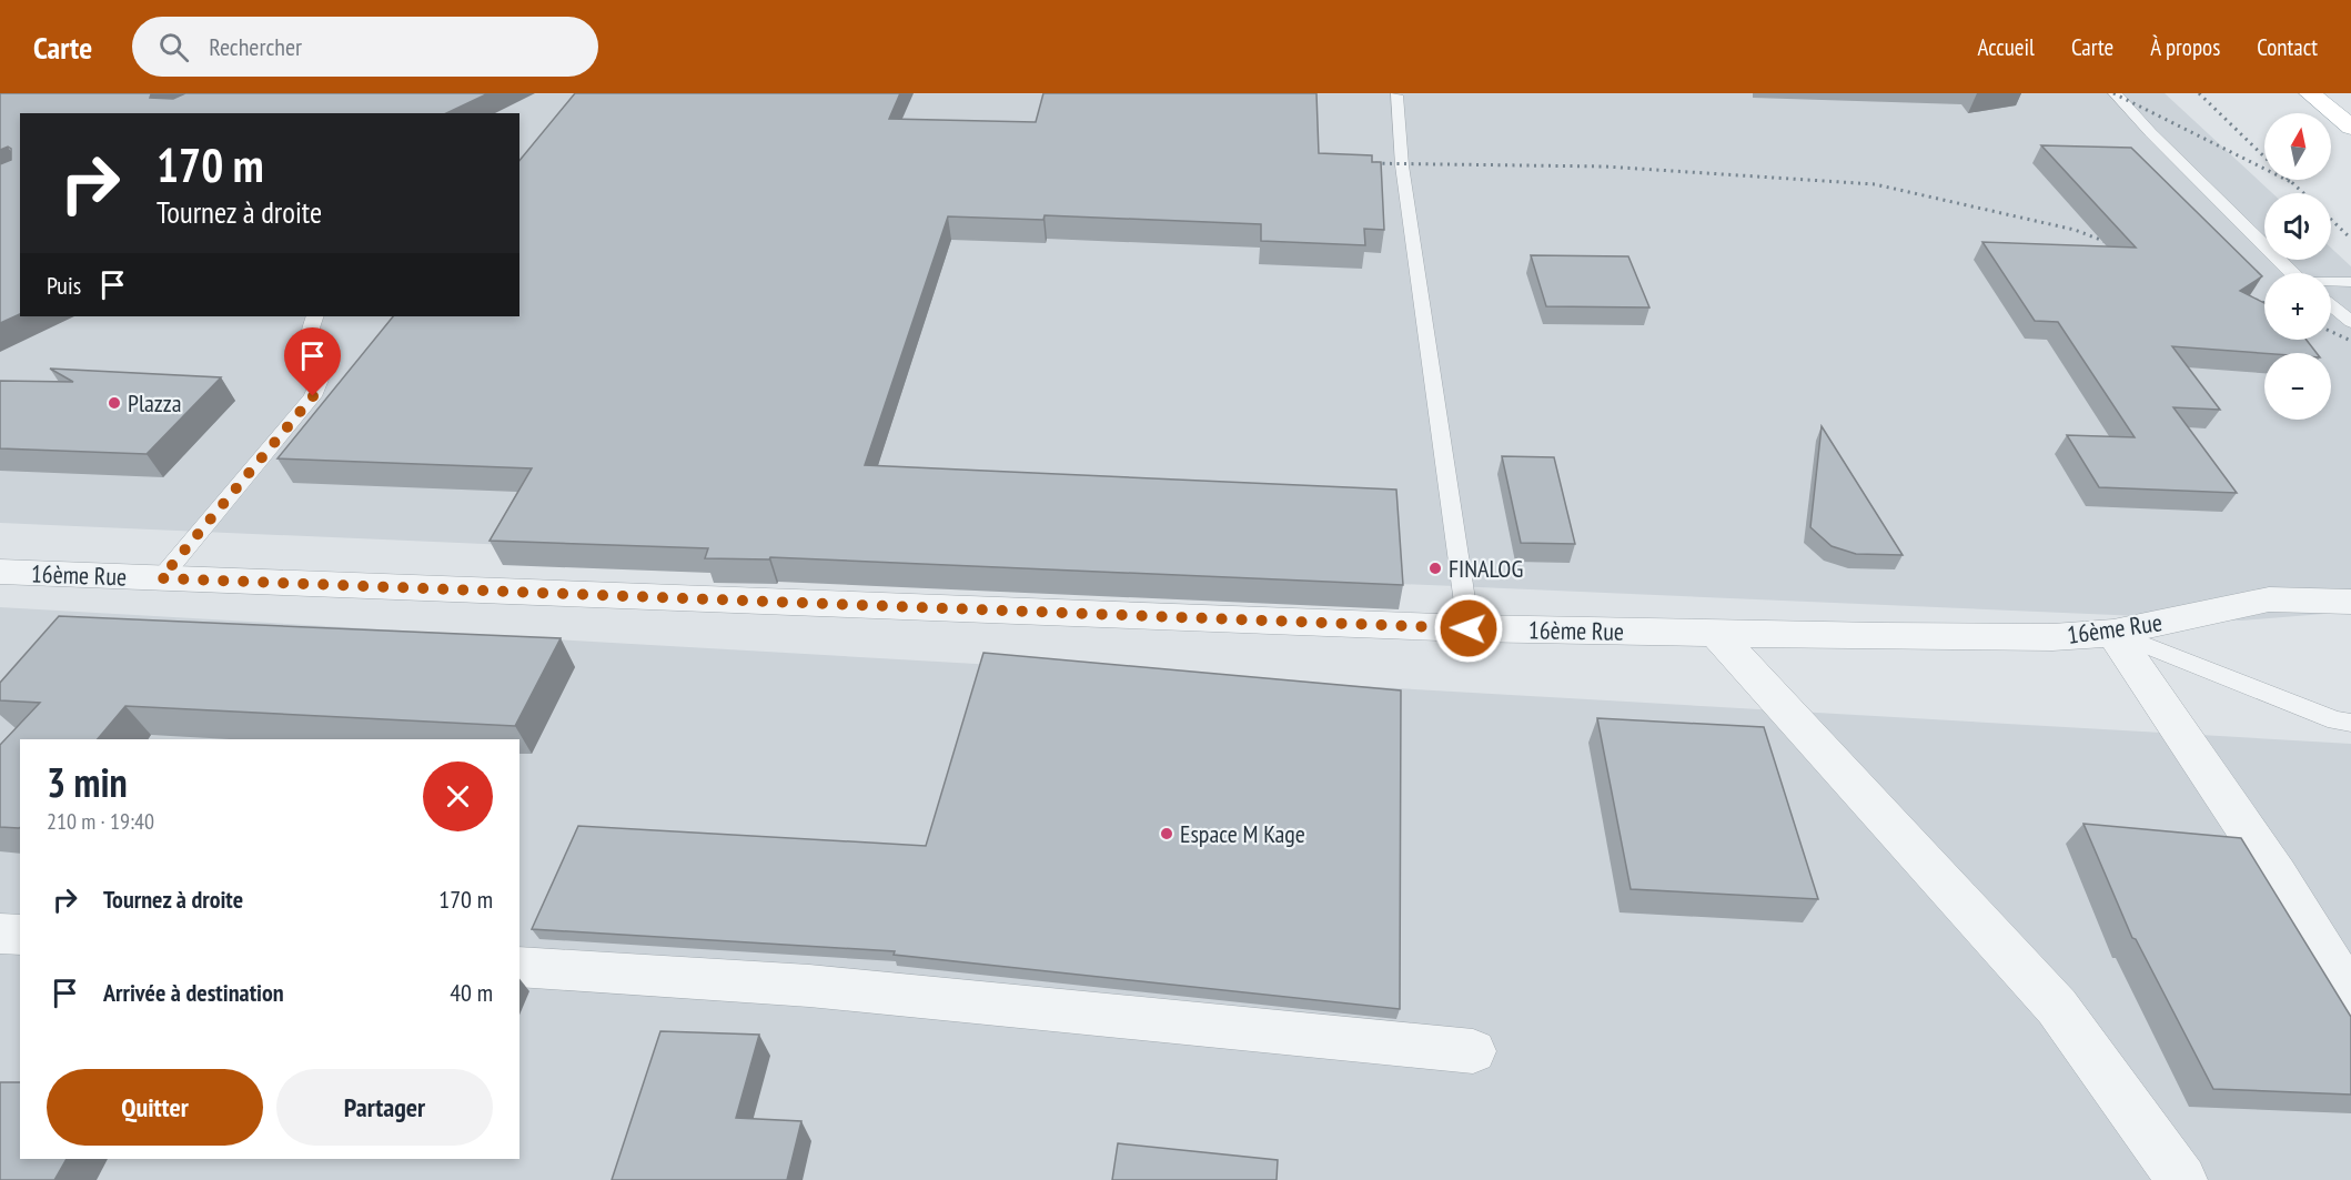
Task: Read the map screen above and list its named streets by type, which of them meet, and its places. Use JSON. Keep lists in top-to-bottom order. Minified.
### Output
{"streets":{"street":["16ème Rue"]},"places":["Plazza","FINALOG","Espace M Kage"],"north":"top","page":{"header":"Carte","search":"Rechercher","nav":["Accueil","Carte","À propos","Contact"],"map_buttons":["+","−"],"turn":["170 m","Tournez à droite"],"then":"Puis","heading":["3 min","210 m · 19:40"],"list":[{"name":"Tournez à droite","value":"170 m"},{"name":"Arrivée à destination","value":"40 m"}],"buttons":["Quitter","Partager"]}}
